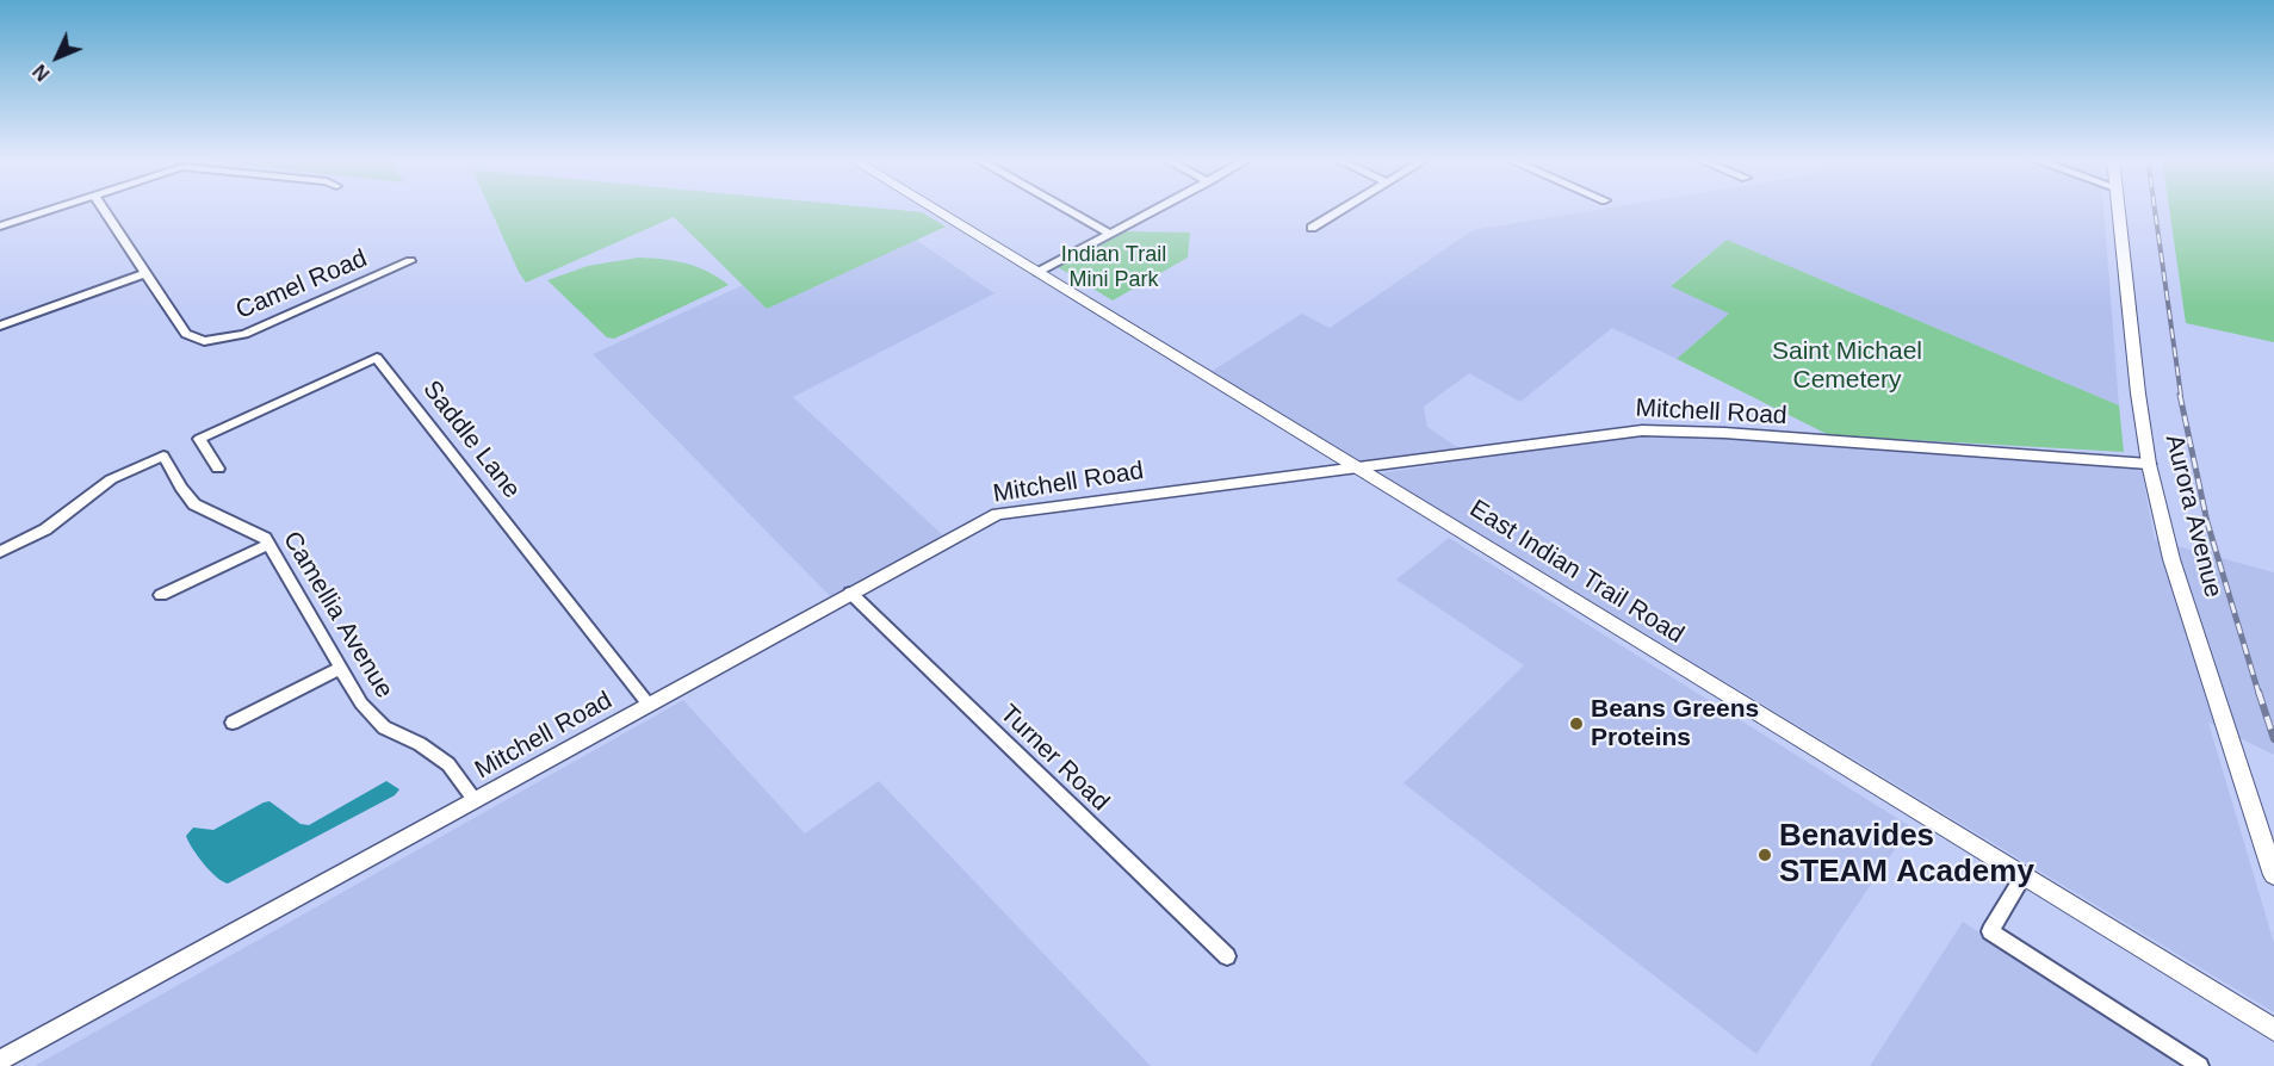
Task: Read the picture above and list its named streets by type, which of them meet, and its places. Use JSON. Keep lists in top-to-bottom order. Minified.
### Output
{"streets":{"main road":["Aurora Avenue","East Indian Trail Road"],"street":["Camel Road","Mitchell Road","Saddle Lane","Camellia Avenue","Turner Road"]},"crossings":[["Mitchell Road","Saddle Lane"],["Mitchell Road","Aurora Avenue"],["Mitchell Road","East Indian Trail Road"],["Mitchell Road","Camellia Avenue"],["Mitchell Road","Turner Road"]],"parks":["Indian Trail Mini Park","Saint Michael Cemetery"],"places":["Beans Greens Proteins","Benavides STEAM Academy"],"north":"bottom left"}
